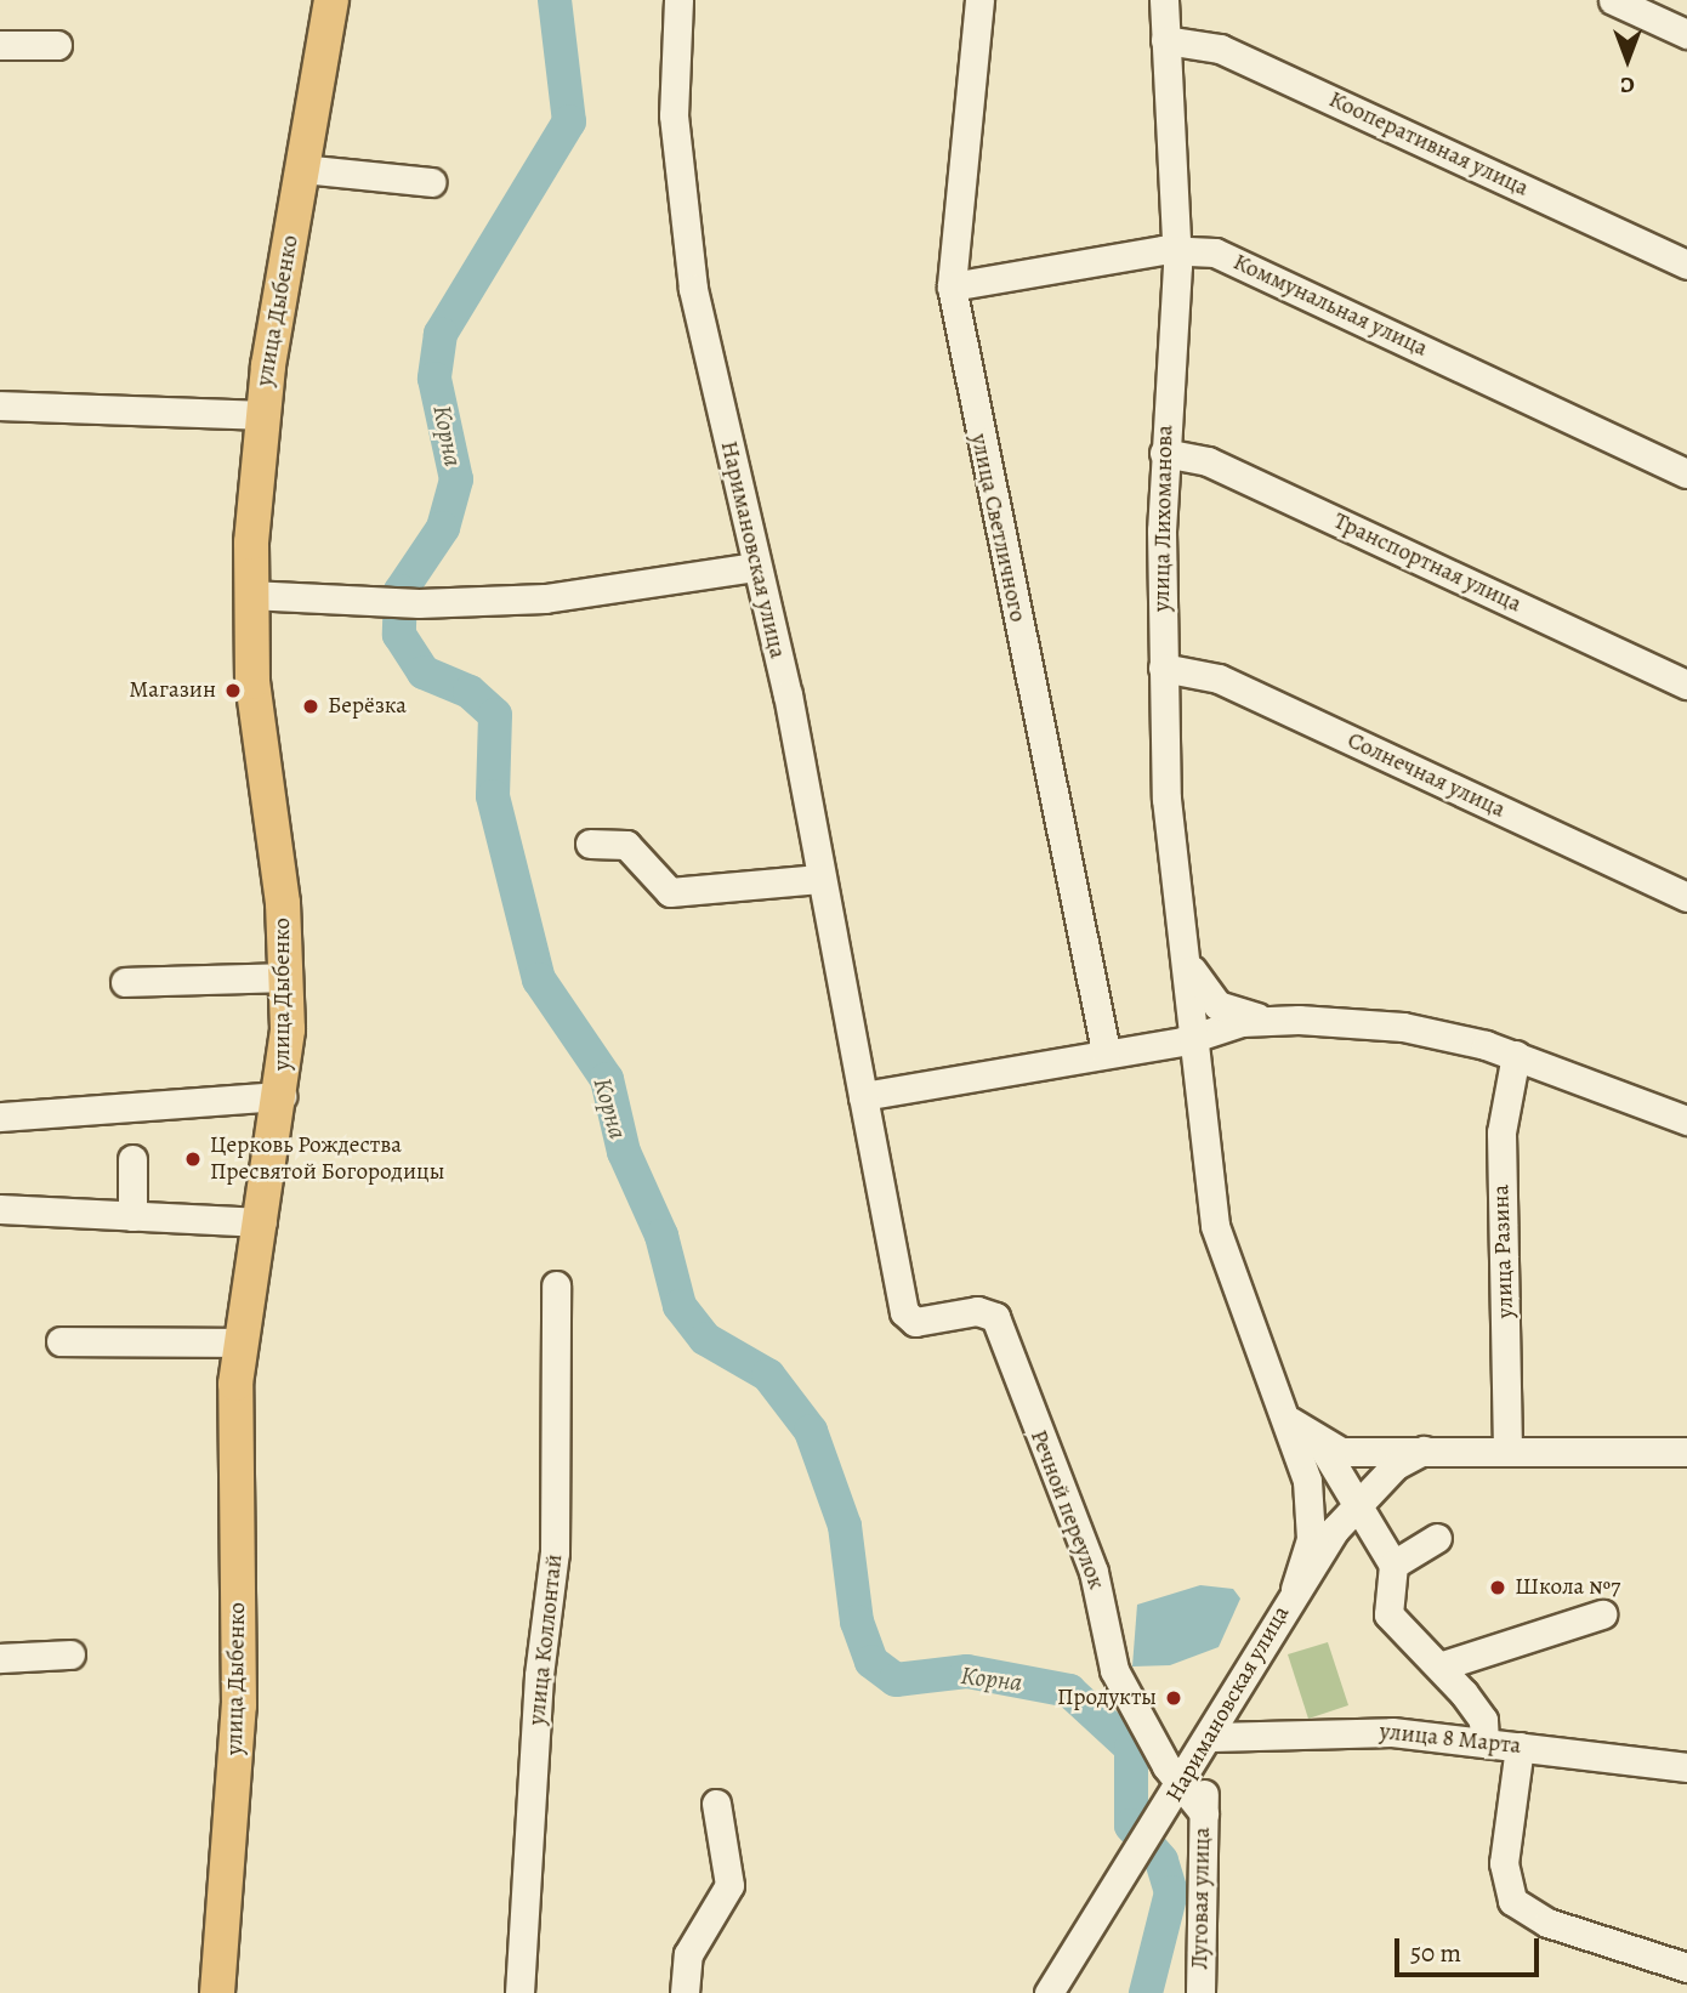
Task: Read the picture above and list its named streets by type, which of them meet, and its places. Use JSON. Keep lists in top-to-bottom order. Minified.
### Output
{"streets":{"main road":["улица Дыбенко"],"street":["Кооперативная улица","Коммунальная улица","улица Лихоманова","улица Светличного","Наримановская улица","Транспортная улица","Солнечная улица","улица Разина","Речной переулок","улица Коллонтай","улица 8 Марта","Луговая улица"]},"crossings":[["Кооперативная улица","улица Лихоманова"],["Коммунальная улица","улица Лихоманова"],["Коммунальная улица","улица Светличного"],["улица Лихоманова","Наримановская улица"],["улица Лихоманова","Транспортная улица"],["улица Лихоманова","Солнечная улица"],["Наримановская улица","Речной переулок"],["Наримановская улица","улица 8 Марта"],["Наримановская улица","Луговая улица"],["улица 8 Марта","Луговая улица"]],"water":["Корна"],"places":["Магазин","Берёзка","Церковь Рождества Пресвятой Богородицы","Школа №7","Продукты"],"scale_bar":"50 m","north":"bottom"}
